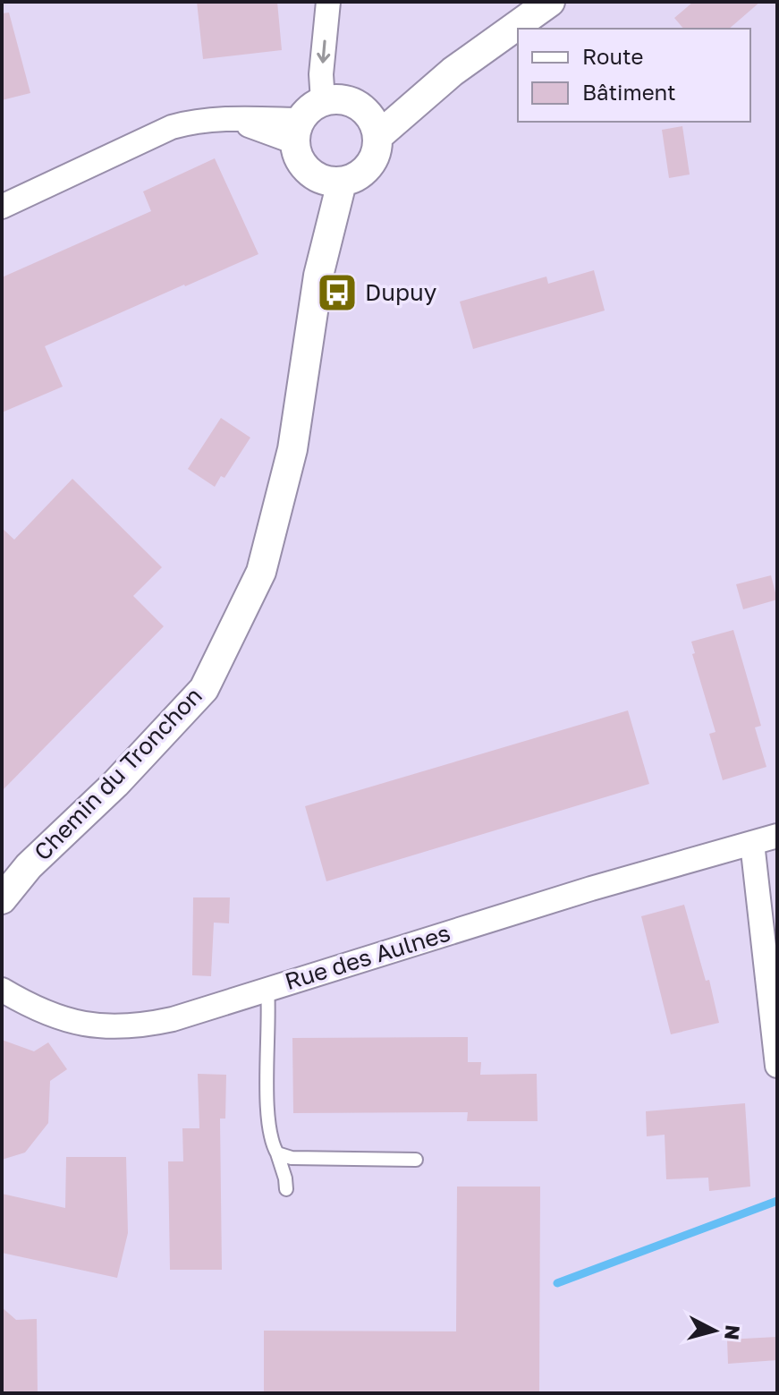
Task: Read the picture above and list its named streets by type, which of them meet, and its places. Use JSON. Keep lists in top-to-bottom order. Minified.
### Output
{"streets":{"street":["Chemin du Tronchon","Rue des Aulnes"]},"places":{"bus stop":["Dupuy"]},"legend":["Route","Bâtiment"],"north":"right"}
